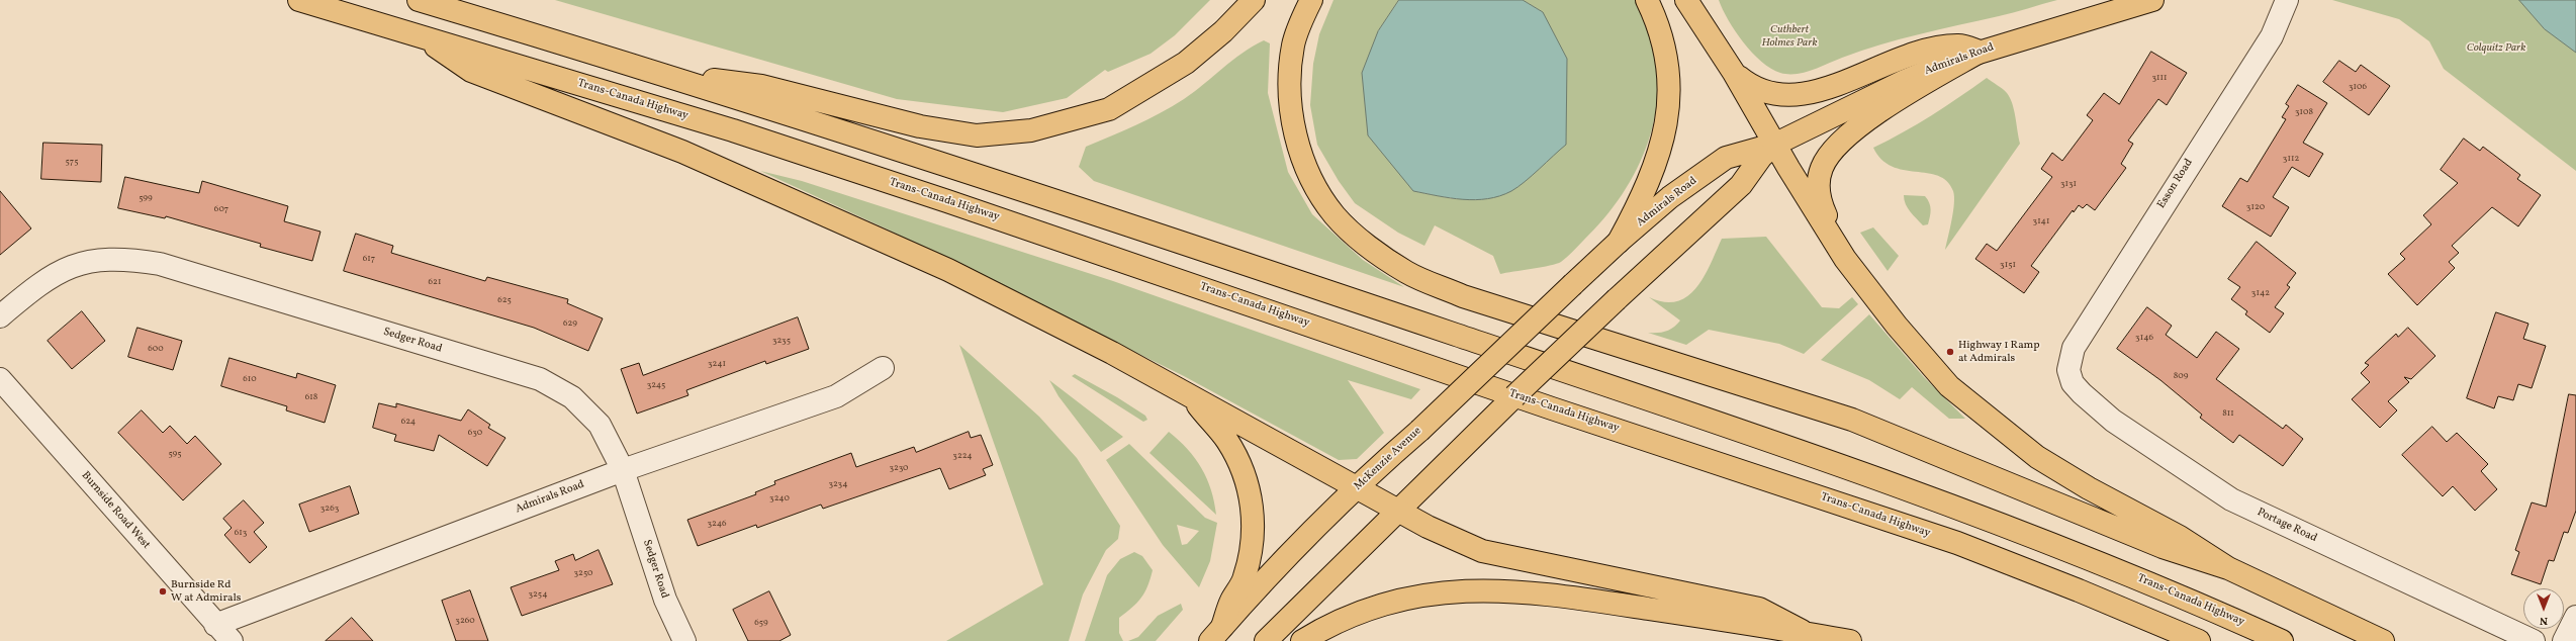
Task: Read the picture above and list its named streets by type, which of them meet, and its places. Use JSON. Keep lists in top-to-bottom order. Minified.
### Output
{"streets":{"main road":["Admirals Road","Trans-Canada Highway","McKenzie Avenue"],"street":["Esson Road","Sedger Road","Burnside Road West","Portage Road"]},"crossings":[["Admirals Road","Sedger Road"],["Admirals Road","McKenzie Avenue"],["Admirals Road","Burnside Road West"],["Esson Road","Portage Road"]],"parks":["Cuthbert Holmes Park","Colquitz Park"],"places":["Highway 1 Ramp at Admirals","Burnside Rd W at Admirals"],"house_numbers":["3111","3106","3108","3112","575","3131","599","3120","607","3141","617","3151","621","3142","625","629","3146","3235","600","3241","809","610","3245","618","811","624","630","595","3224","3230","3234","3240","3263","3246","613","3250","3254","3260","659"],"north":"bottom"}
